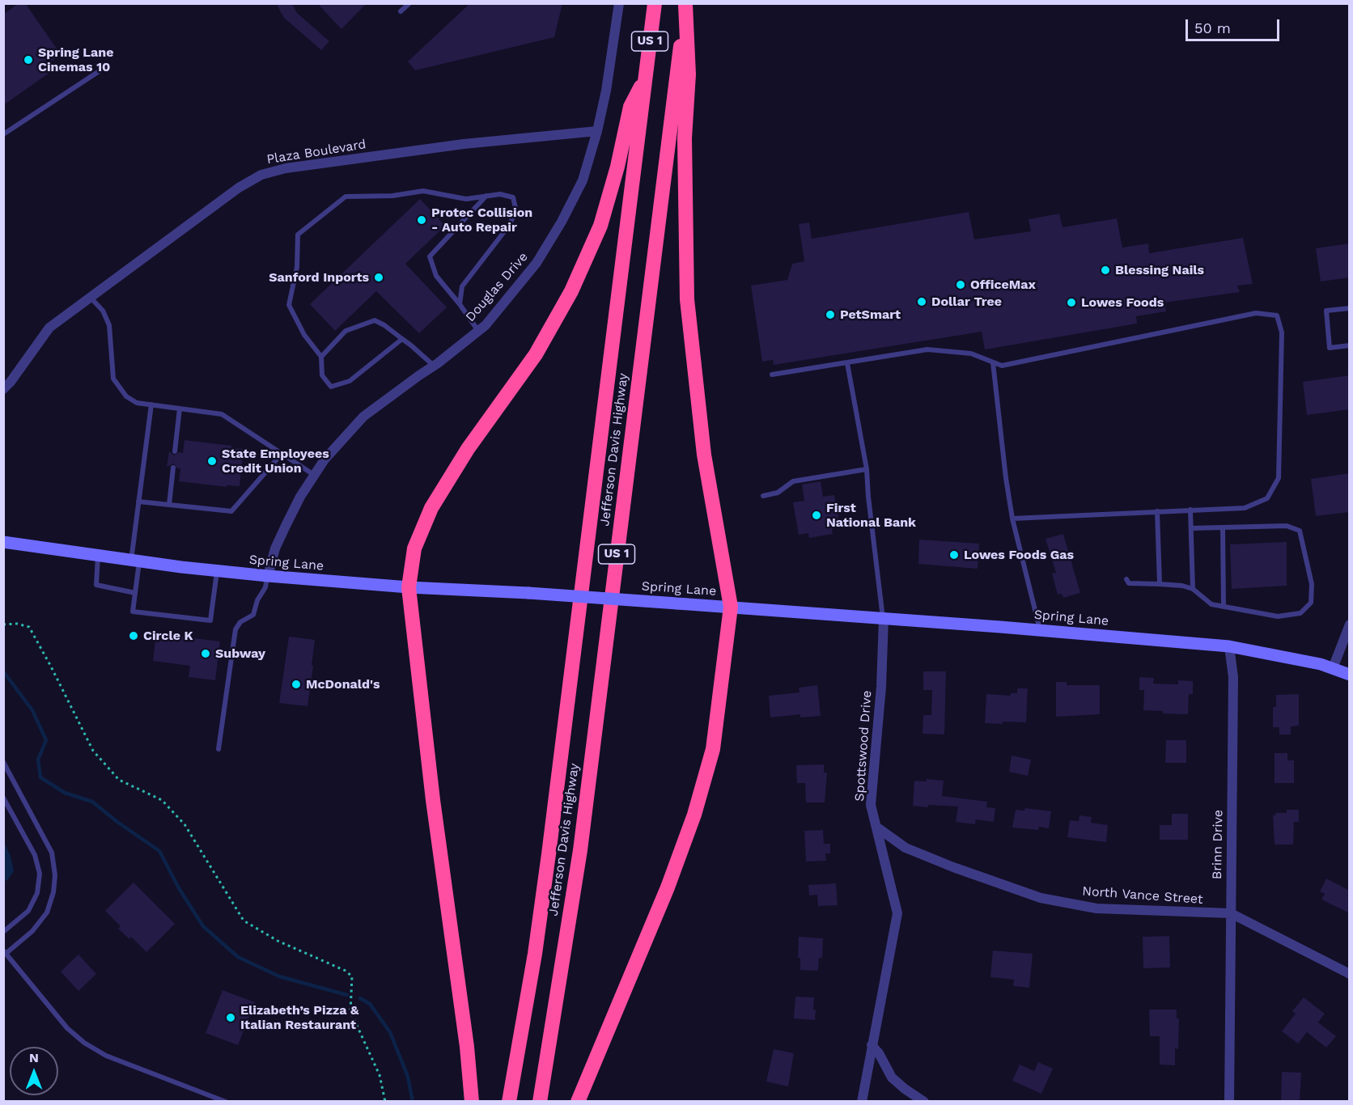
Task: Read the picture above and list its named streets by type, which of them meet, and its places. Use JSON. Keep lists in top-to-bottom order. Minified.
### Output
{"streets":{"highway":["US 1","Jefferson Davis Highway"],"street":["Plaza Boulevard","Douglas Drive","Spring Lane","Spottswood Drive","Brinn Drive","North Vance Street"]},"crossings":[["Plaza Boulevard","Douglas Drive"],["Douglas Drive","Spring Lane"],["Spring Lane","Spottswood Drive"],["Spring Lane","Brinn Drive"],["Spottswood Drive","North Vance Street"],["Brinn Drive","North Vance Street"]],"places":["Spring Lane Cinemas 10","Protec Collision - Auto Repair","Blessing Nails","Sanford Inports","OfficeMax","Dollar Tree","Lowes Foods","PetSmart","State Employees Credit Union","First National Bank","Lowes Foods Gas","Circle K","Subway","McDonald's","Elizabeth’s Pizza & Italian Restaurant"],"scale_bar":"50 m","north":"top"}
